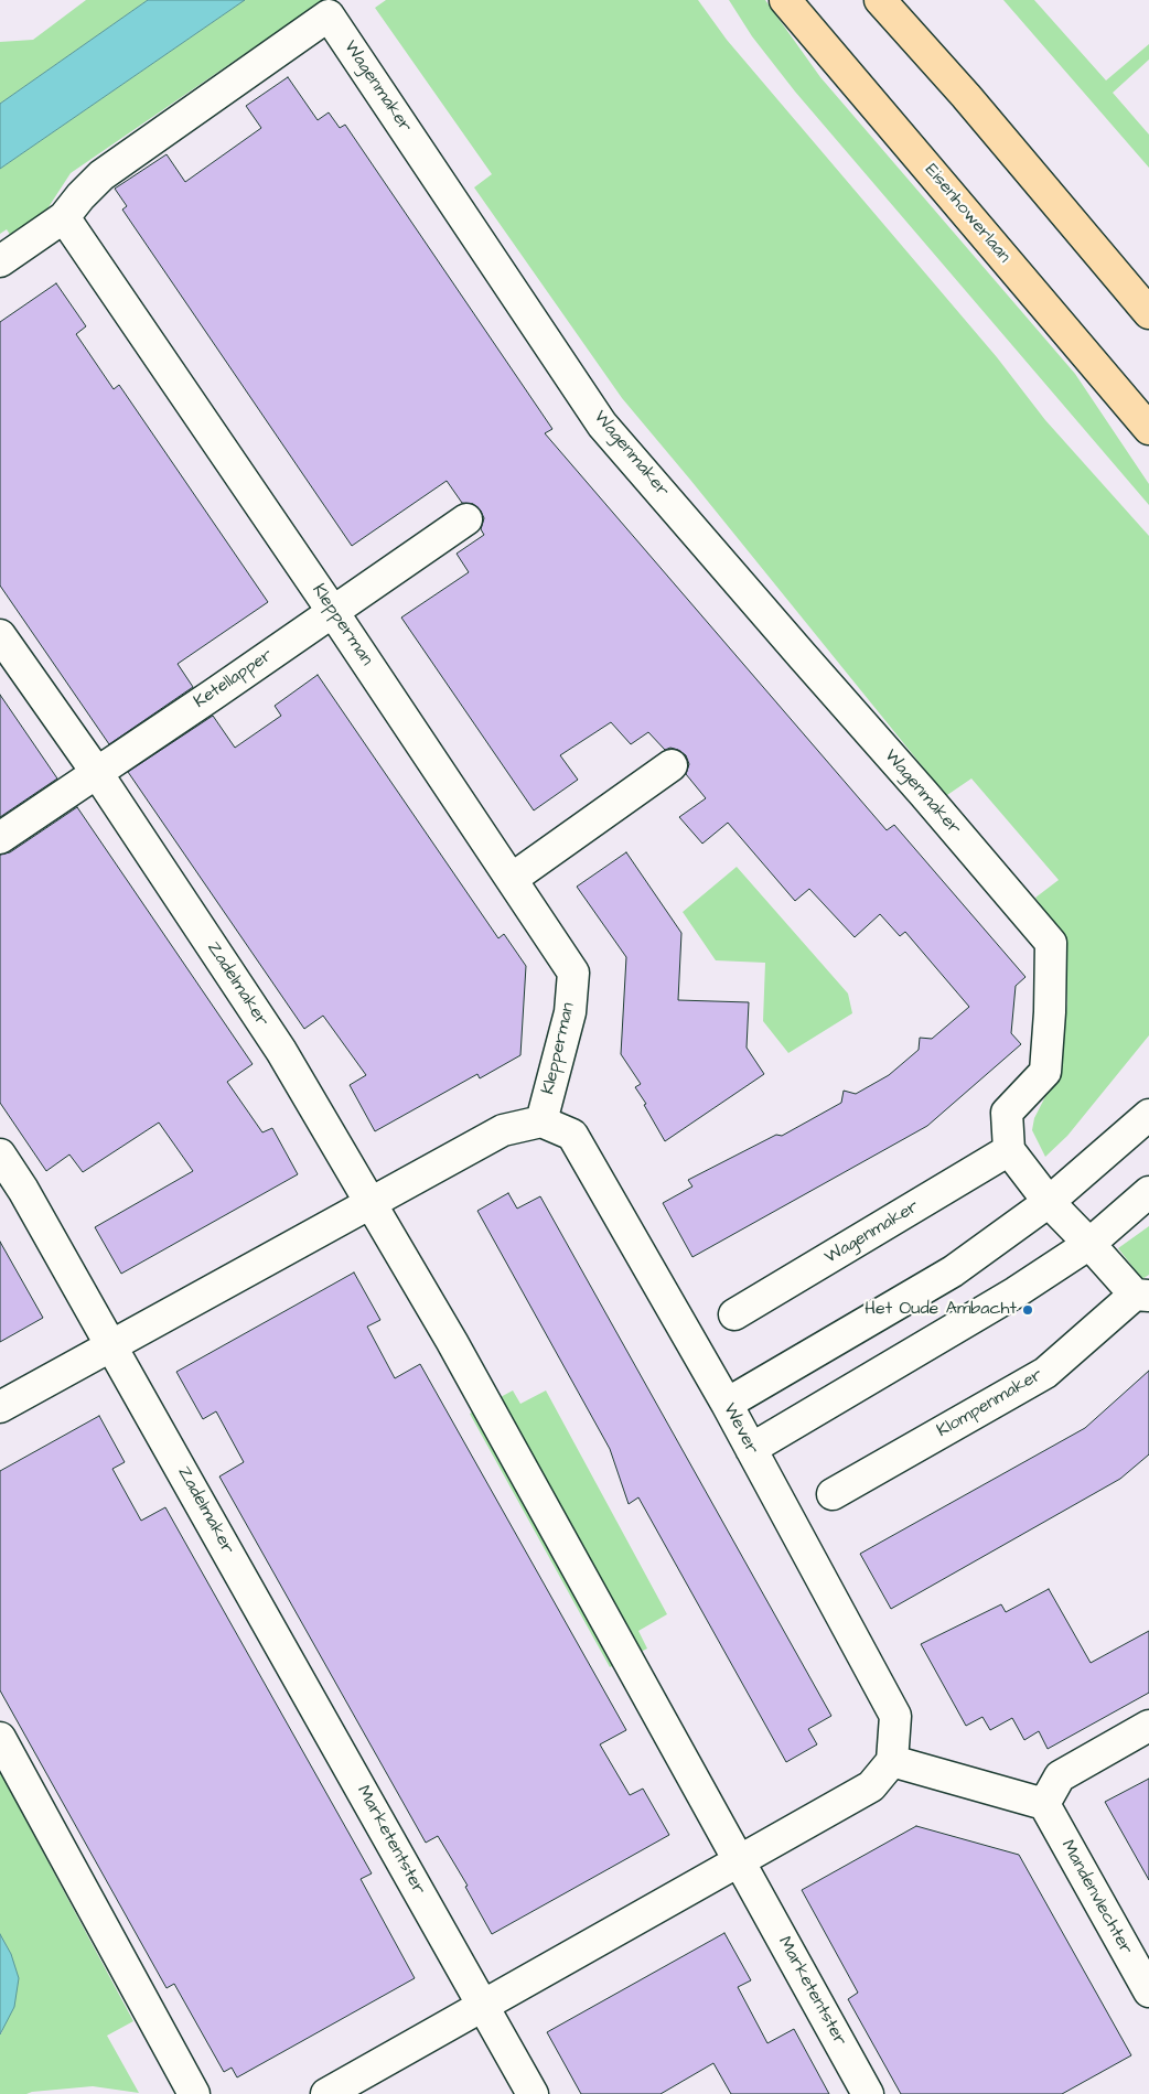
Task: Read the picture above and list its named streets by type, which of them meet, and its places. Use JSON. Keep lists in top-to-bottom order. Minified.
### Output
{"streets":{"main road":["Eisenhowerlaan"],"street":["Wagenmaker","Klepperman","Ketellapper","Zadelmaker","Klompenmaker","Wever","Marketentster","Mandenvlechter"]},"crossings":[["Wagenmaker","Klepperman"],["Klepperman","Ketellapper"],["Klepperman","Wever"],["Ketellapper","Zadelmaker"],["Zadelmaker","Marketentster"]],"places":["Het Oude Ambacht"]}
